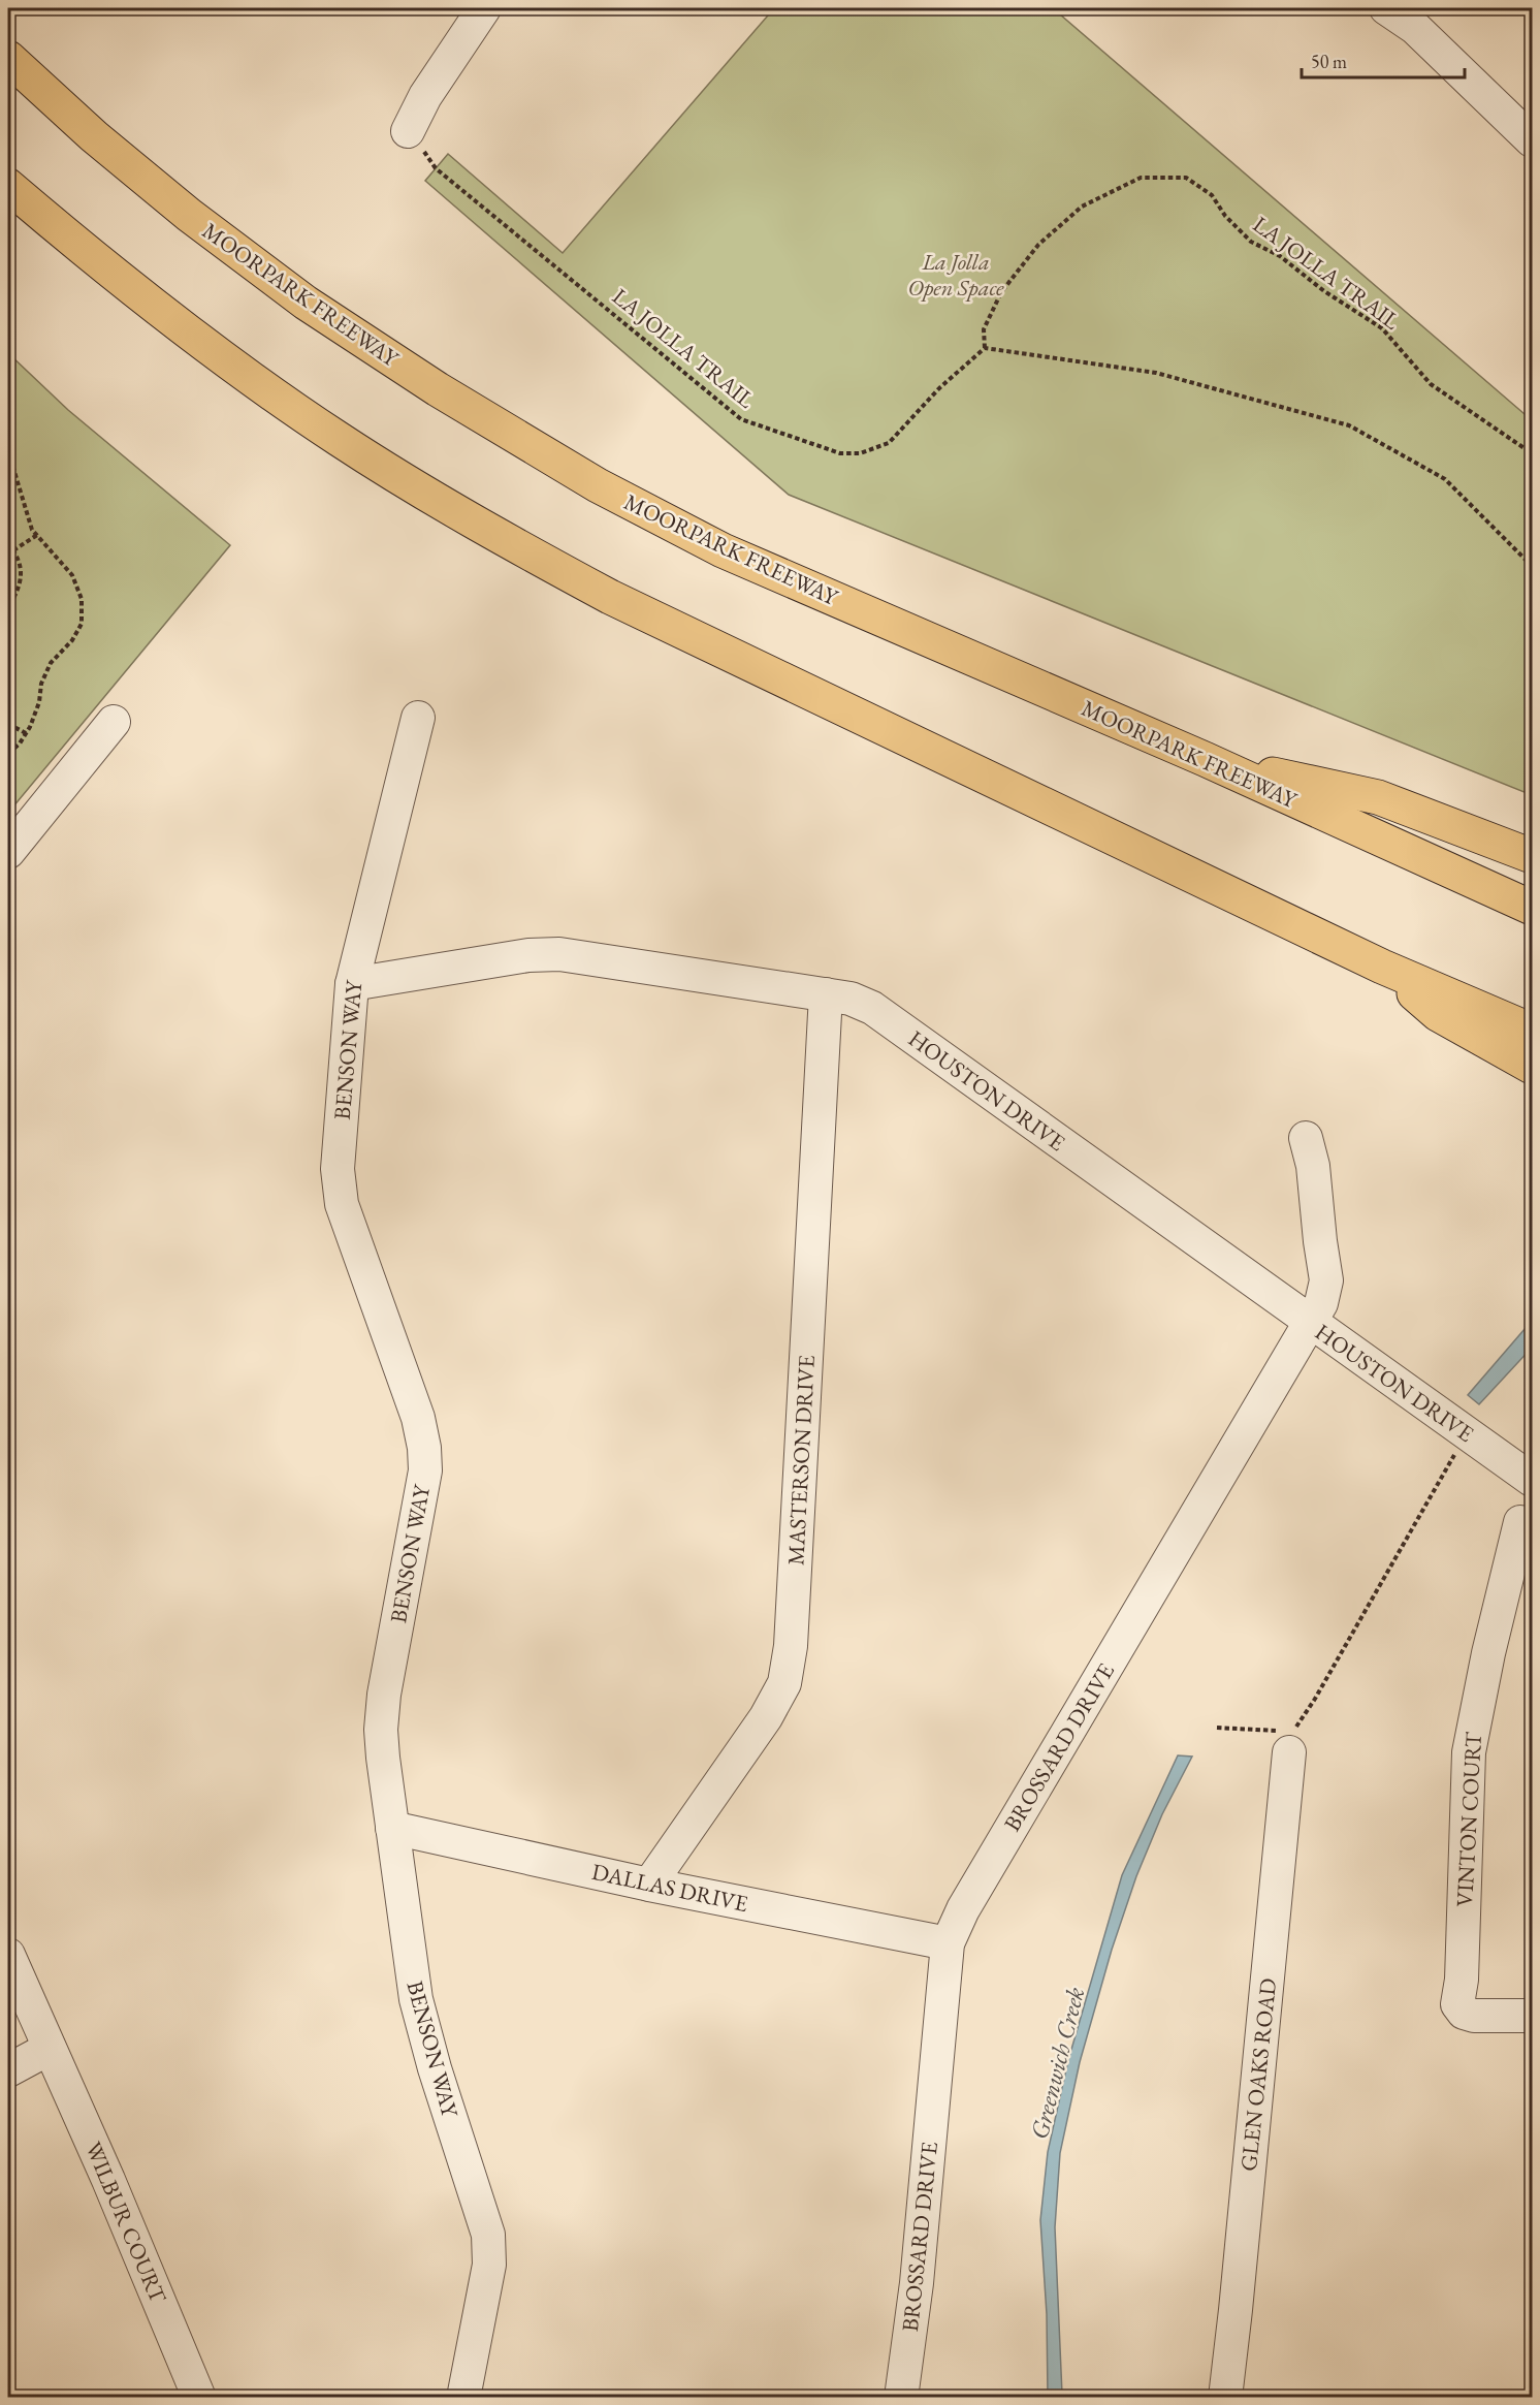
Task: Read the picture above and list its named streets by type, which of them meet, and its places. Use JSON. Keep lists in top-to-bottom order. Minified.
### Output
{"streets":{"highway":["MOORPARK FREEWAY"],"street":["BENSON WAY","HOUSTON DRIVE","MASTERSON DRIVE","BROSSARD DRIVE","VINTON COURT","DALLAS DRIVE","GLEN OAKS ROAD","WILBUR COURT"],"path":["LA JOLLA TRAIL"]},"crossings":[["BENSON WAY","HOUSTON DRIVE"],["BENSON WAY","DALLAS DRIVE"],["HOUSTON DRIVE","MASTERSON DRIVE"],["HOUSTON DRIVE","BROSSARD DRIVE"],["MASTERSON DRIVE","DALLAS DRIVE"],["BROSSARD DRIVE","DALLAS DRIVE"]],"water":["Greenwich Creek"],"parks":["La Jolla Open Space"],"scale_bar":"50 m"}
